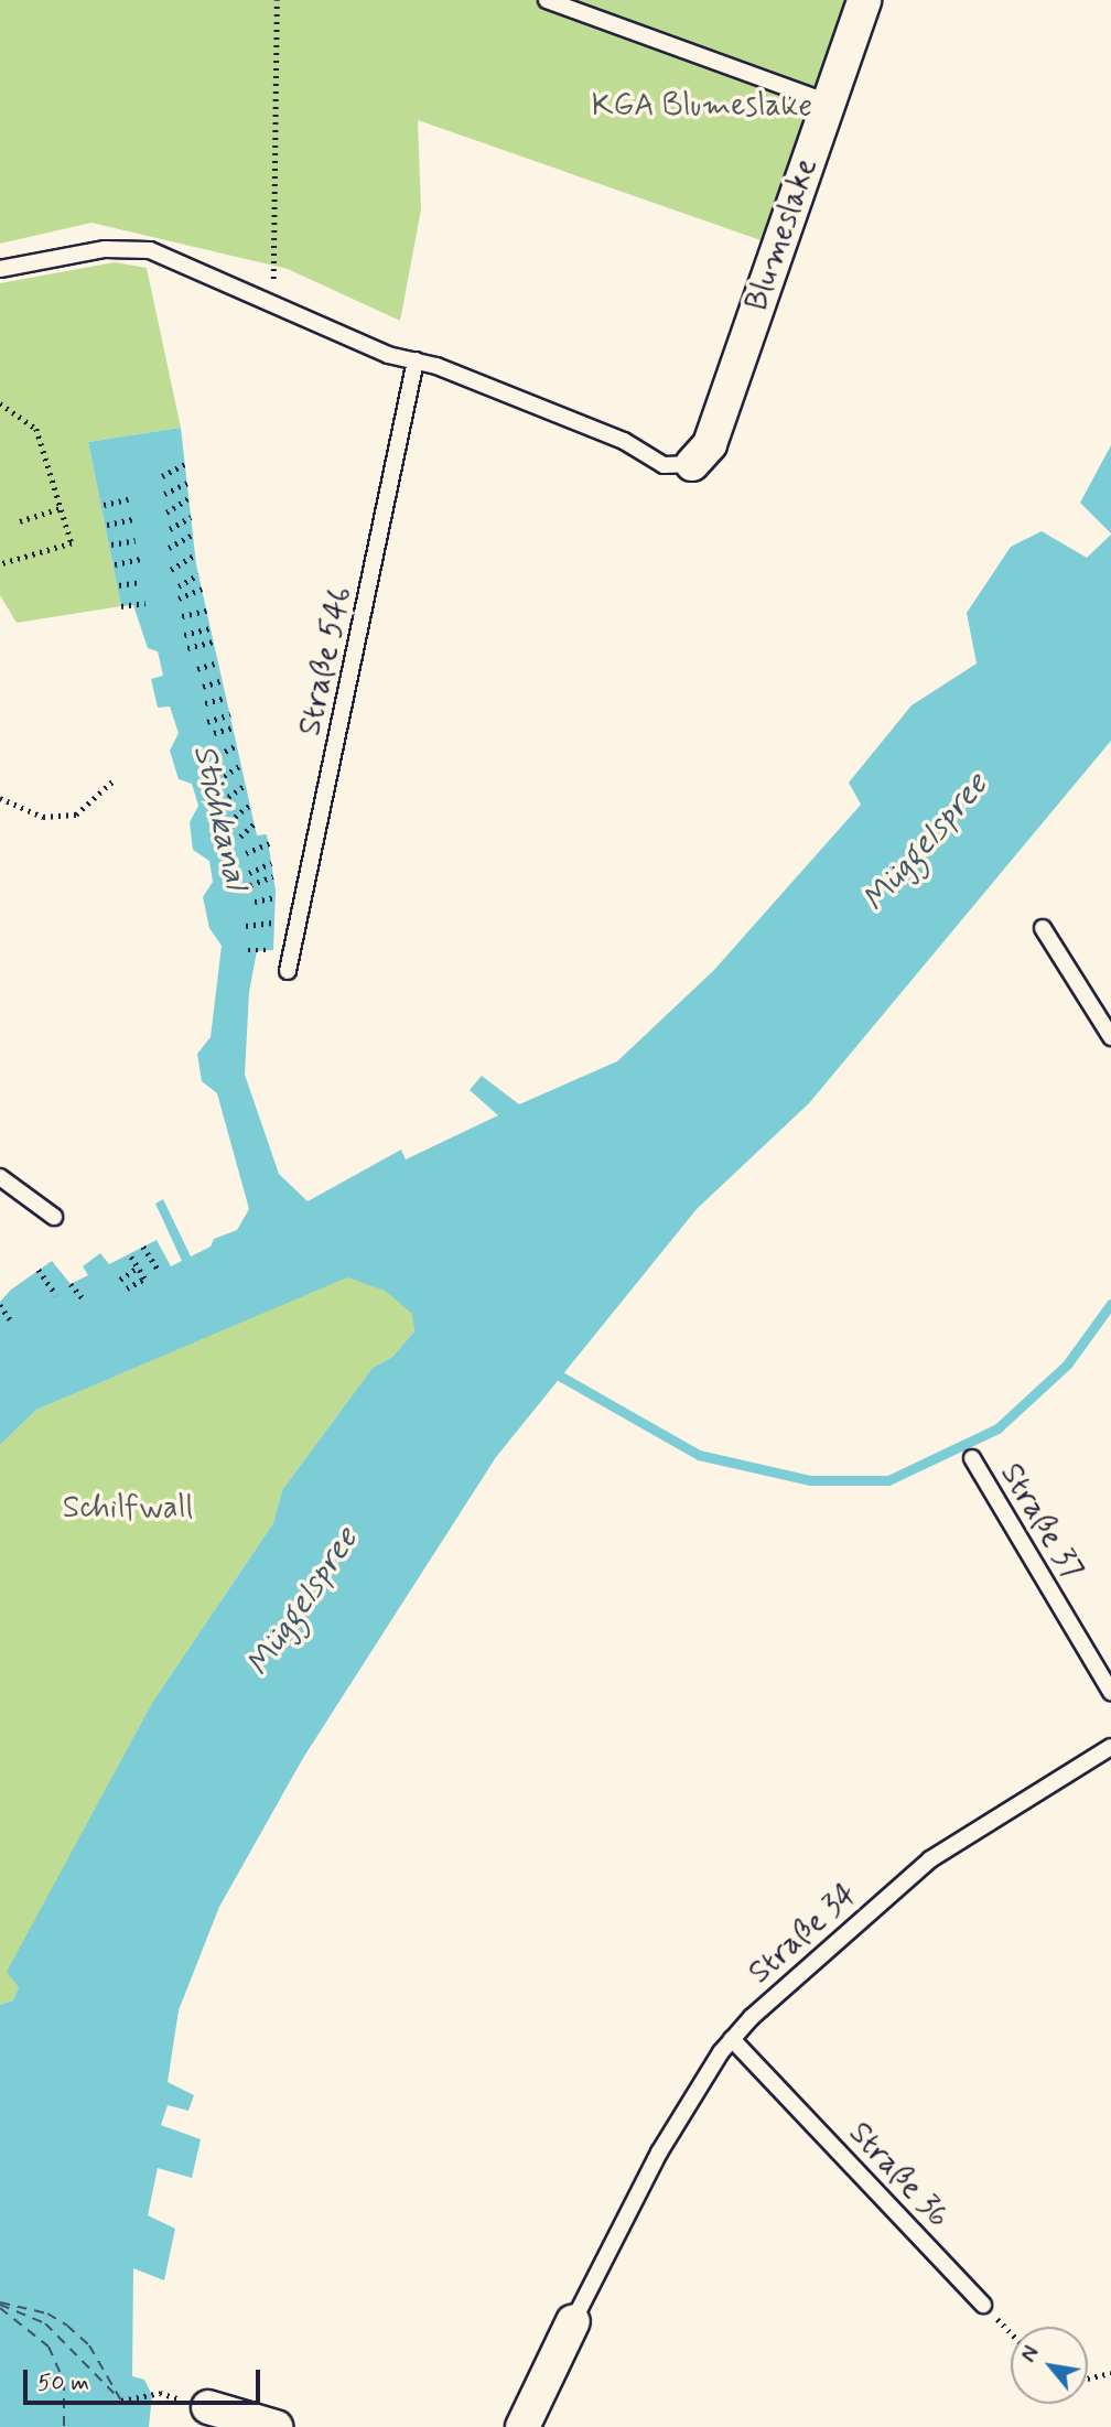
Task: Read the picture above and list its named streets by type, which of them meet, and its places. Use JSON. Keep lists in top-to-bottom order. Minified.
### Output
{"streets":{"street":["Blumeslake"],"lane":["Straße 546","Straße 37","Straße 34","Straße 36"]},"crossings":[["Straße 34","Straße 36"]],"water":["Stichkanal","Müggelspree"],"parks":["KGA Blumeslake","Schilfwall"],"scale_bar":"50 m","north":"top left"}
